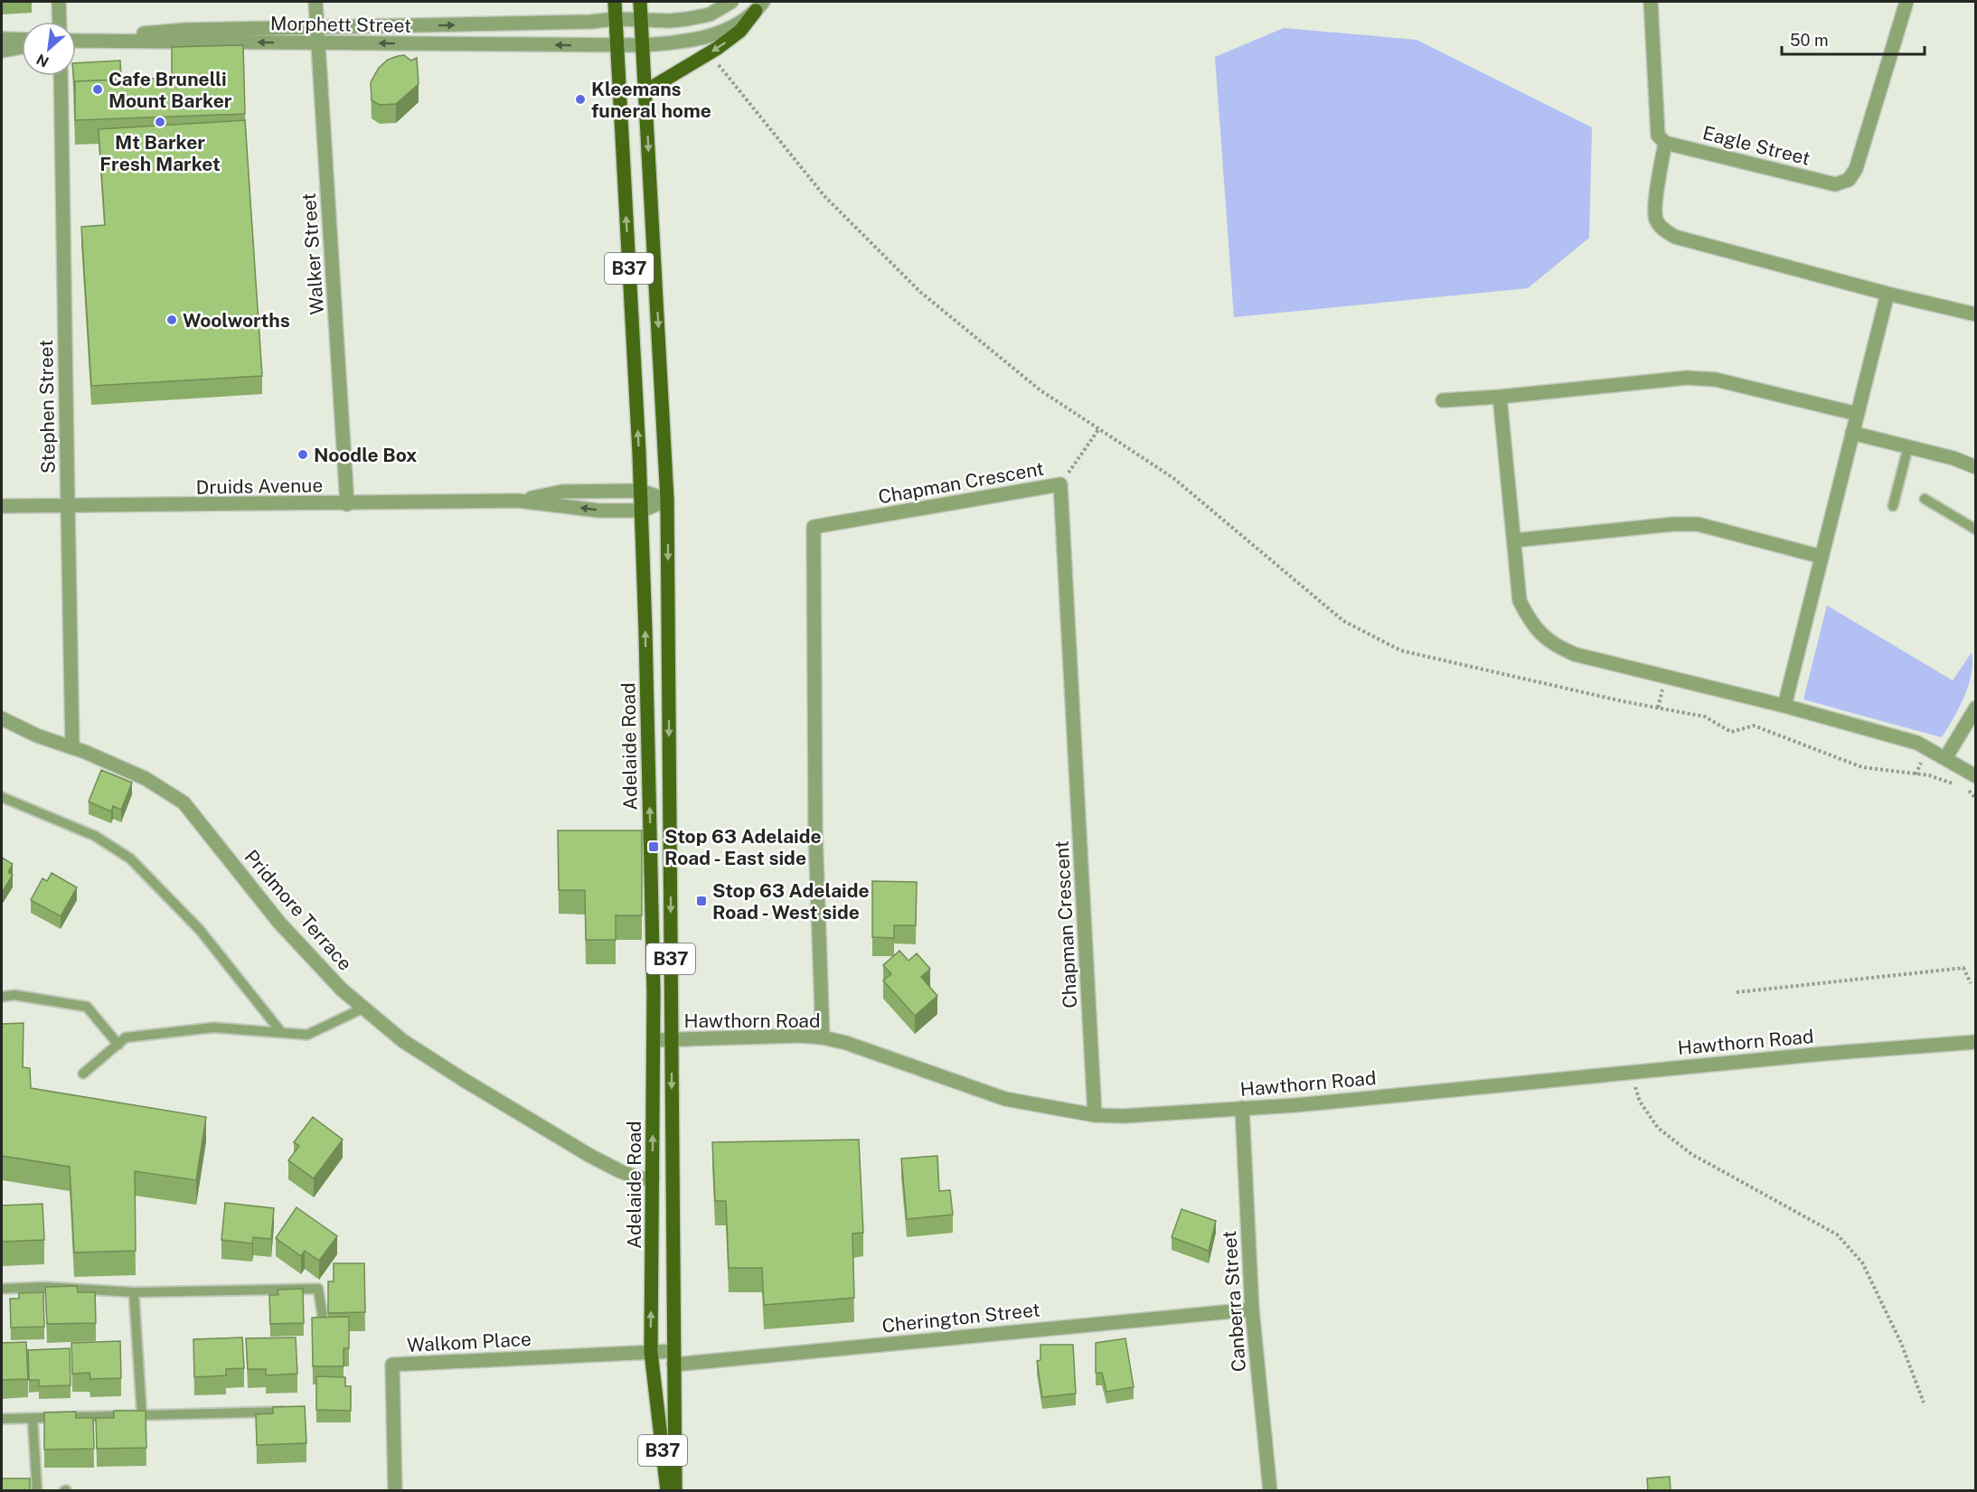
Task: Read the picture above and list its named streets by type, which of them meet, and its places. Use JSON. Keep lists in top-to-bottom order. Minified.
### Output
{"streets":{"main road":["B37","Adelaide Road"],"street":["Morphett Street","Eagle Street","Walker Street","Stephen Street","Chapman Crescent","Druids Avenue","Pridmore Terrace","Hawthorn Road","Canberra Street","Cherington Street","Walkom Place"]},"crossings":[["Morphett Street","Walker Street"],["Morphett Street","Adelaide Road"],["Walker Street","Druids Avenue"],["Stephen Street","Druids Avenue"],["Stephen Street","Pridmore Terrace"],["Chapman Crescent","Hawthorn Road"],["Druids Avenue","Adelaide Road"],["Adelaide Road","Pridmore Terrace"],["Adelaide Road","Hawthorn Road"],["Adelaide Road","Cherington Street"],["Adelaide Road","Walkom Place"],["Hawthorn Road","Canberra Street"],["Canberra Street","Cherington Street"],["Cherington Street","Walkom Place"]],"places":{"other":["Cafe Brunelli Mount Barker","Kleemans funeral home","Mt Barker Fresh Market","Woolworths","Noodle Box"],"transit":["Stop 63 Adelaide Road - East side","Stop 63 Adelaide Road - West side"]},"scale_bar":"50 m","north":"bottom left"}
